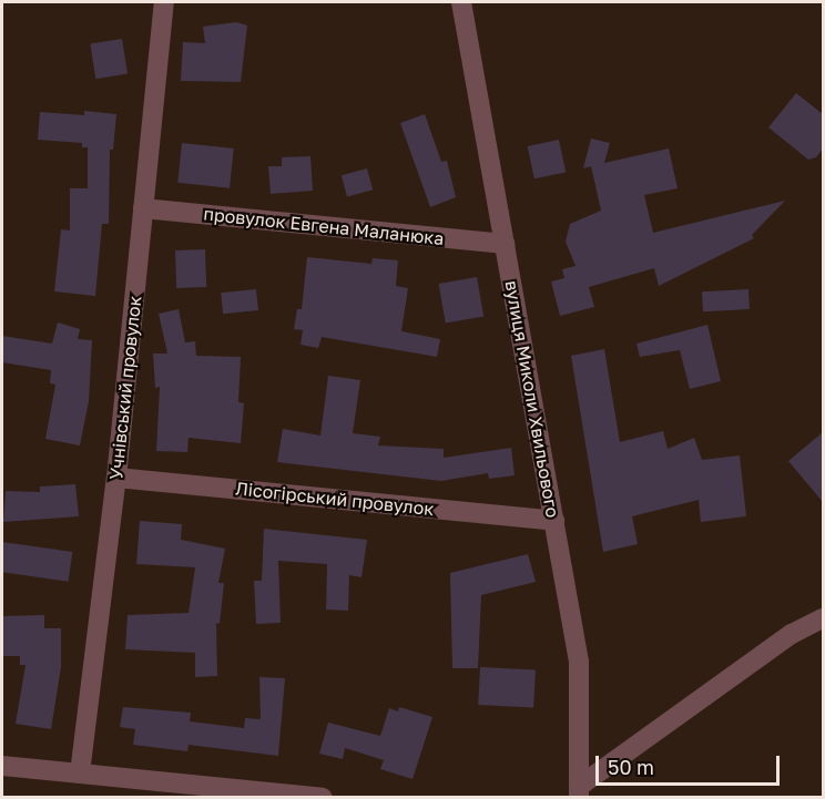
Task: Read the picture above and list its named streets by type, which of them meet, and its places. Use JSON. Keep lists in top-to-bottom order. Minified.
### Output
{"streets":{"street":["провулок Евгена Маланюка","Учнівський провулок","вулиця Миколи Хвильового","Лісогірський провулок"]},"crossings":[["провулок Евгена Маланюка","Учнівський провулок"],["провулок Евгена Маланюка","вулиця Миколи Хвильового"],["Учнівський провулок","Лісогірський провулок"],["вулиця Миколи Хвильового","Лісогірський провулок"]],"scale_bar":"50 m"}
